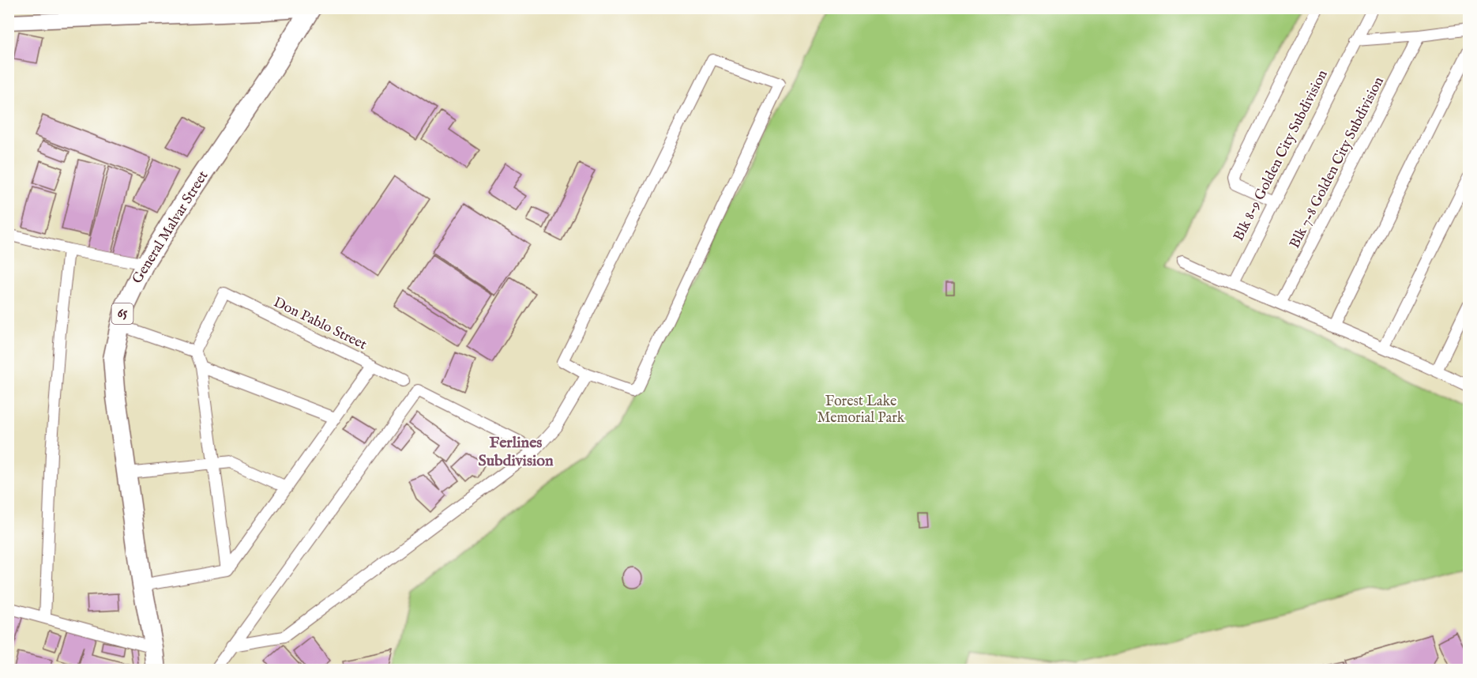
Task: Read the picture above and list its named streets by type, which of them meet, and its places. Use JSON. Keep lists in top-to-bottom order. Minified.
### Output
{"streets":{"highway":["General Malvar Street","65"],"street":["Blk 8-9 Golden City Subdivision","Blk 7-8 Golden City Subdivision","Don Pablo Street"]},"districts":["Ferlines Subdivision"],"parks":["Forest Lake Memorial Park"]}
